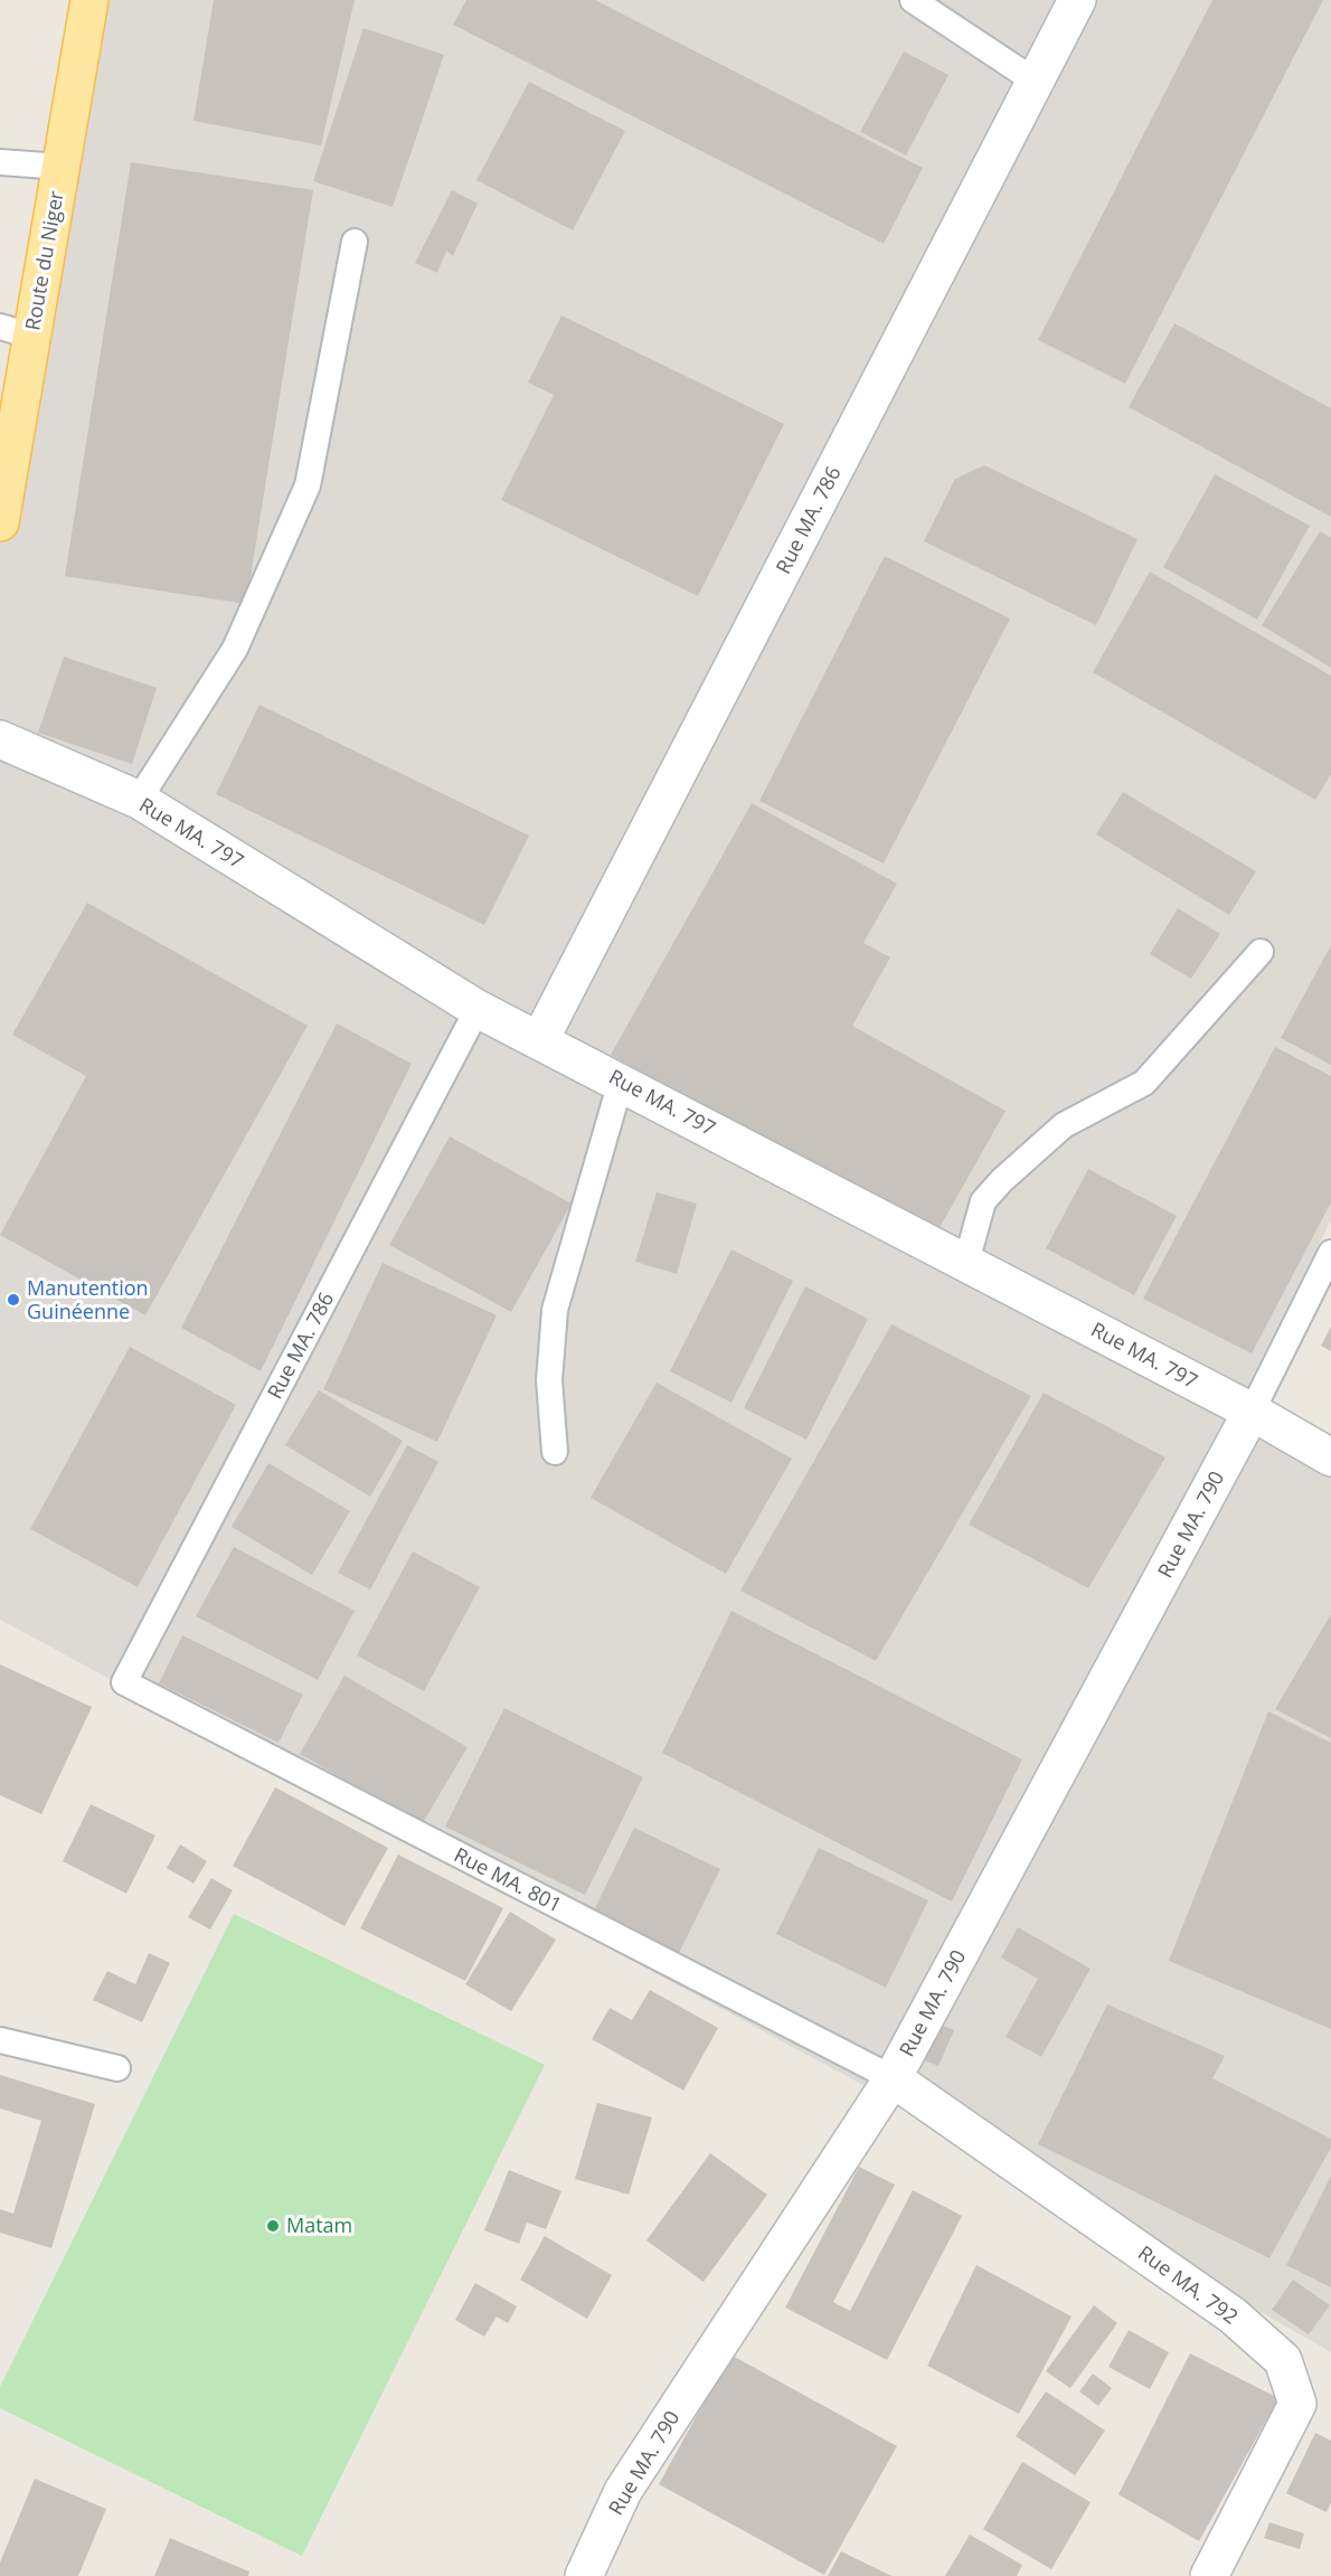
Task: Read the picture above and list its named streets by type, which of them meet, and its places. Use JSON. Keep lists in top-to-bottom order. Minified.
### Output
{"streets":{"main road":["Route du Niger"],"street":["Rue MA. 786","Rue MA. 797","Rue MA. 790","Rue MA. 792"],"lane":["Rue MA. 801"]},"crossings":[["Rue MA. 786","Rue MA. 797"],["Rue MA. 786","Rue MA. 801"],["Rue MA. 797","Rue MA. 790"],["Rue MA. 790","Rue MA. 801"],["Rue MA. 790","Rue MA. 792"],["Rue MA. 801","Rue MA. 792"]],"places":["Manutention Guinéenne","Matam"]}
